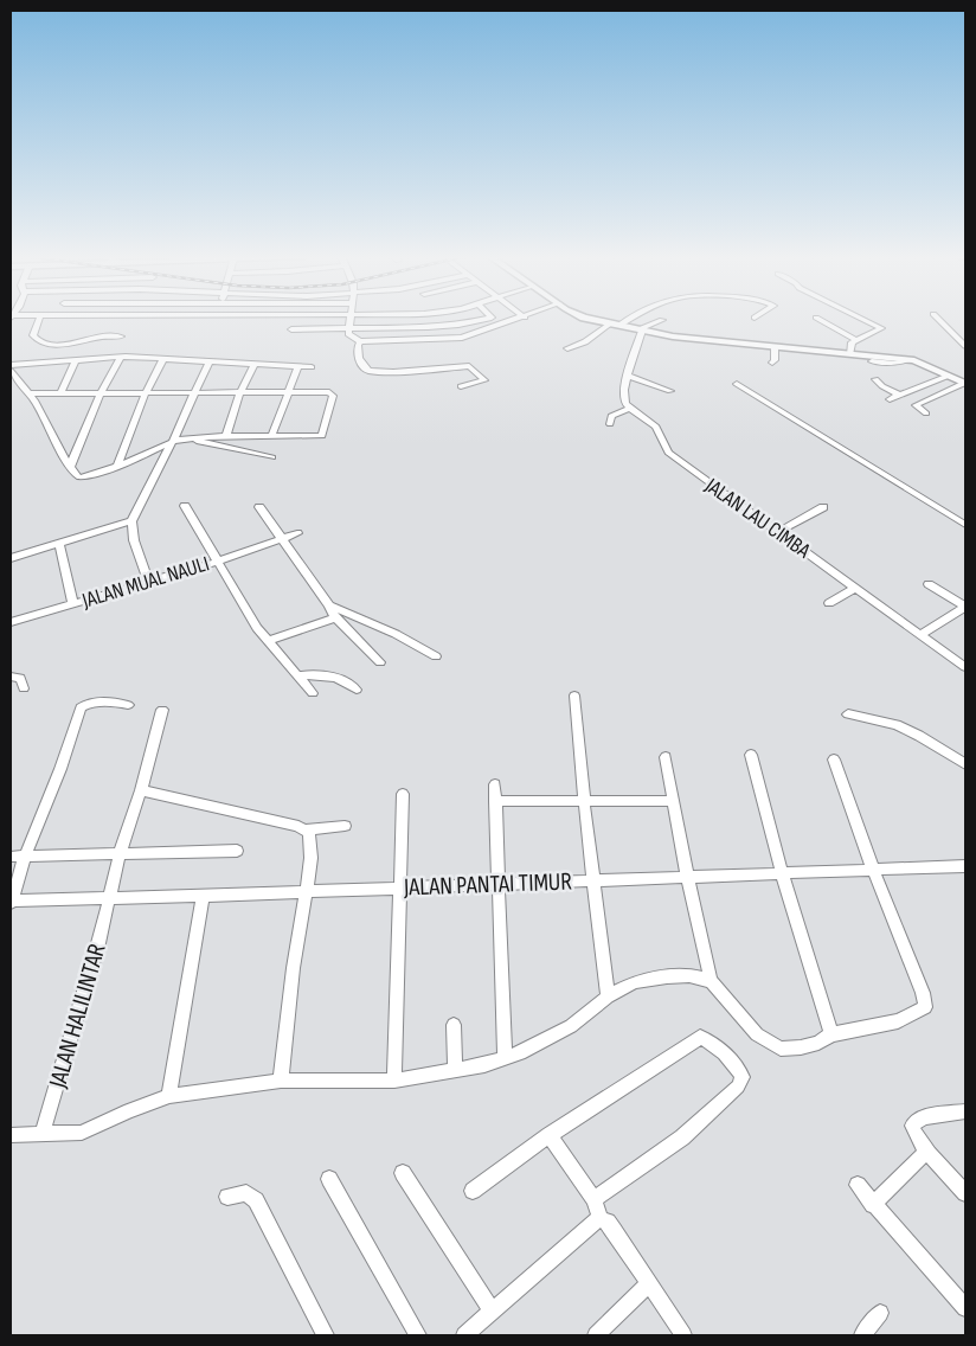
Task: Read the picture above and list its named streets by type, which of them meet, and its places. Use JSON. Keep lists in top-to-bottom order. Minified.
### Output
{"streets":{"street":["JALAN LAU CIMBA","JALAN MUAL NAULI","JALAN PANTAI TIMUR","JALAN HALILINTAR"]},"crossings":[["JALAN PANTAI TIMUR","JALAN HALILINTAR"]]}
